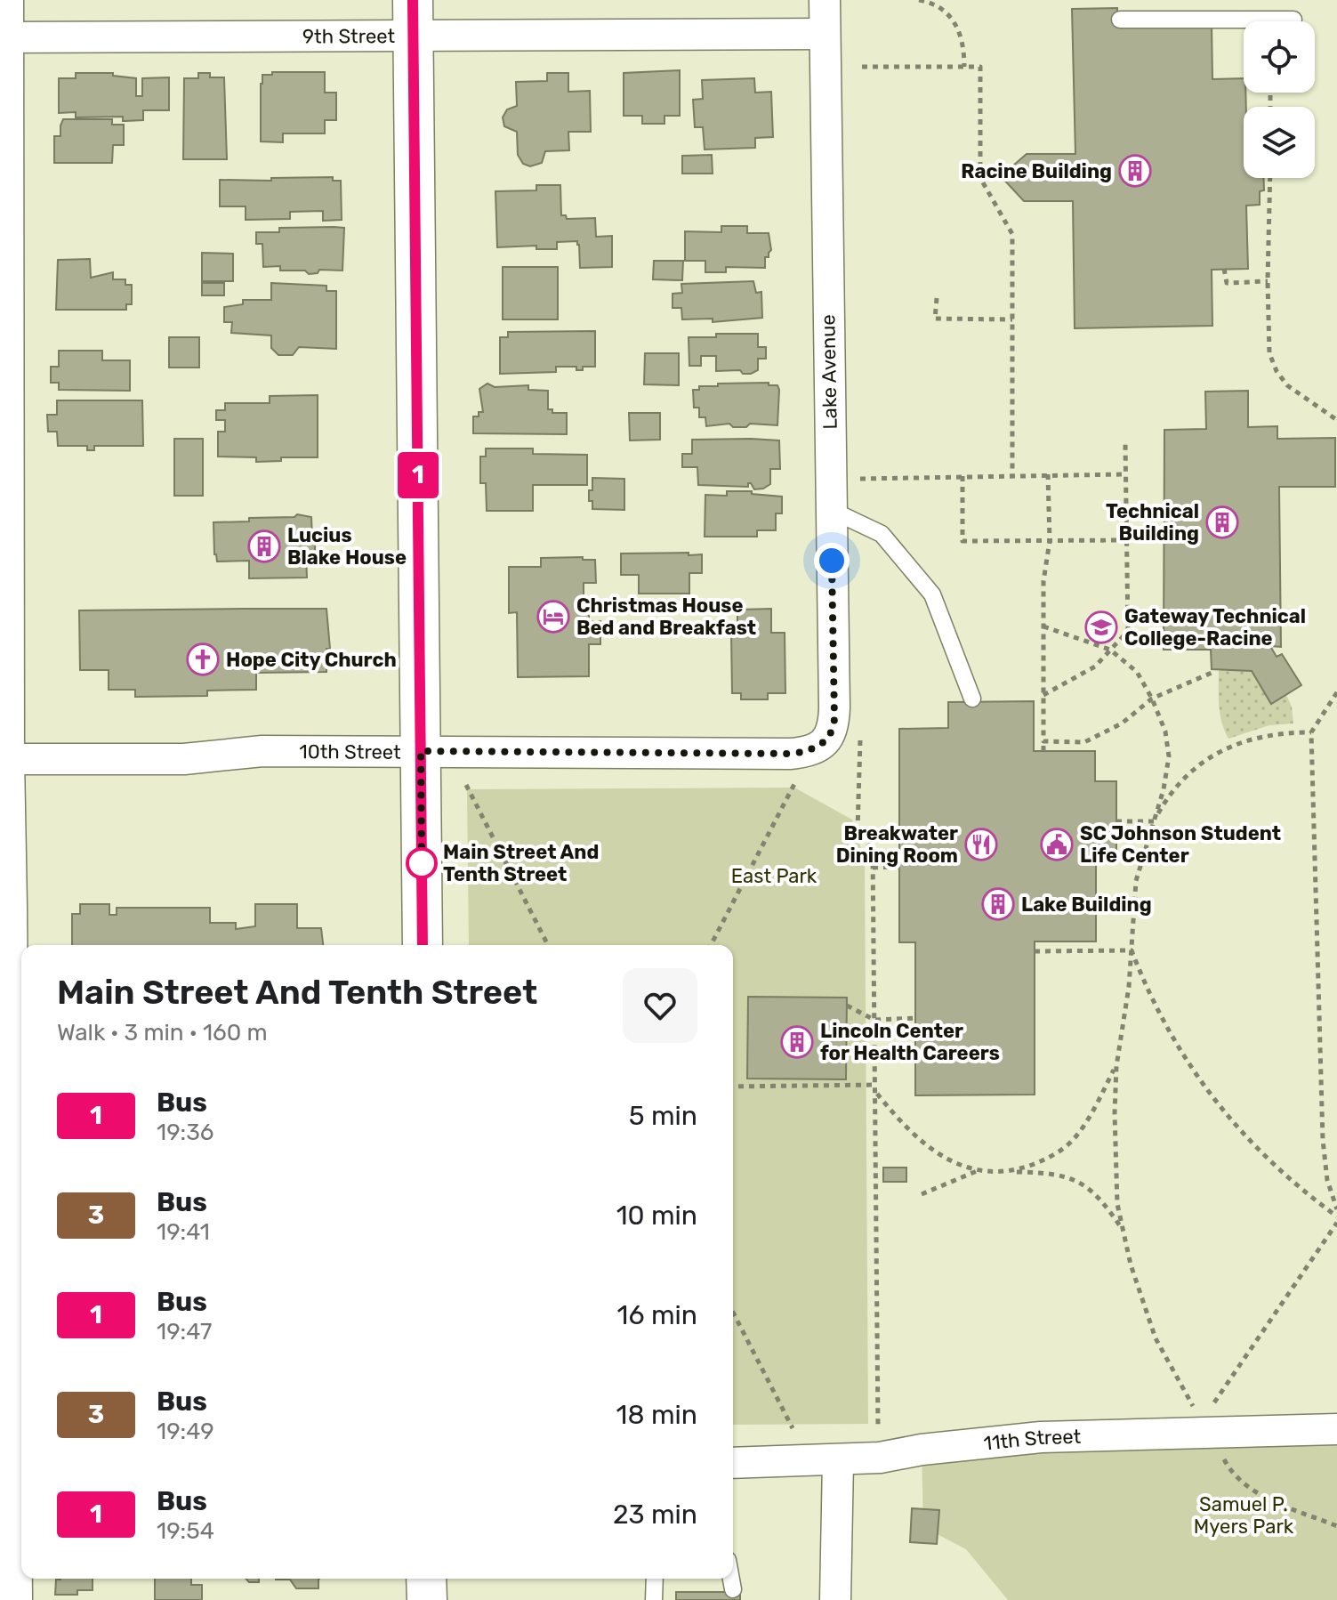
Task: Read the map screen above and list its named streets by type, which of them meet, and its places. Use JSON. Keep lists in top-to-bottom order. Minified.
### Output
{"streets":{"street":["9th Street","Lake Avenue","10th Street","11th Street"]},"crossings":[["9th Street","Lake Avenue"],["Lake Avenue","10th Street"]],"parks":["East Park","Samuel P. Myers Park"],"places":{"building":["Racine Building","Technical Building","Lucius Blake House","Lake Building","Lincoln Center for Health Careers"],"hotel":["Christmas House Bed and Breakfast"],"school or university":["Gateway Technical College-Racine"],"church":["Hope City Church"],"restaurant":["Breakwater Dining Room"],"public building":["SC Johnson Student Life Center"],"other":["Main Street And Tenth Street"]},"lines":["bus line 1"],"page":{"on_map":"1","heading":["Main Street And Tenth Street","Walk · 3 min · 160 m"],"list":[{"mark":"1","name":"Bus","note":"19:36","value":"5 min"},{"mark":"3","name":"Bus","note":"19:41","value":"10 min"},{"mark":"1","name":"Bus","note":"19:47","value":"16 min"},{"mark":"3","name":"Bus","note":"19:49","value":"18 min"},{"mark":"1","name":"Bus","note":"19:54","value":"23 min"}]}}
